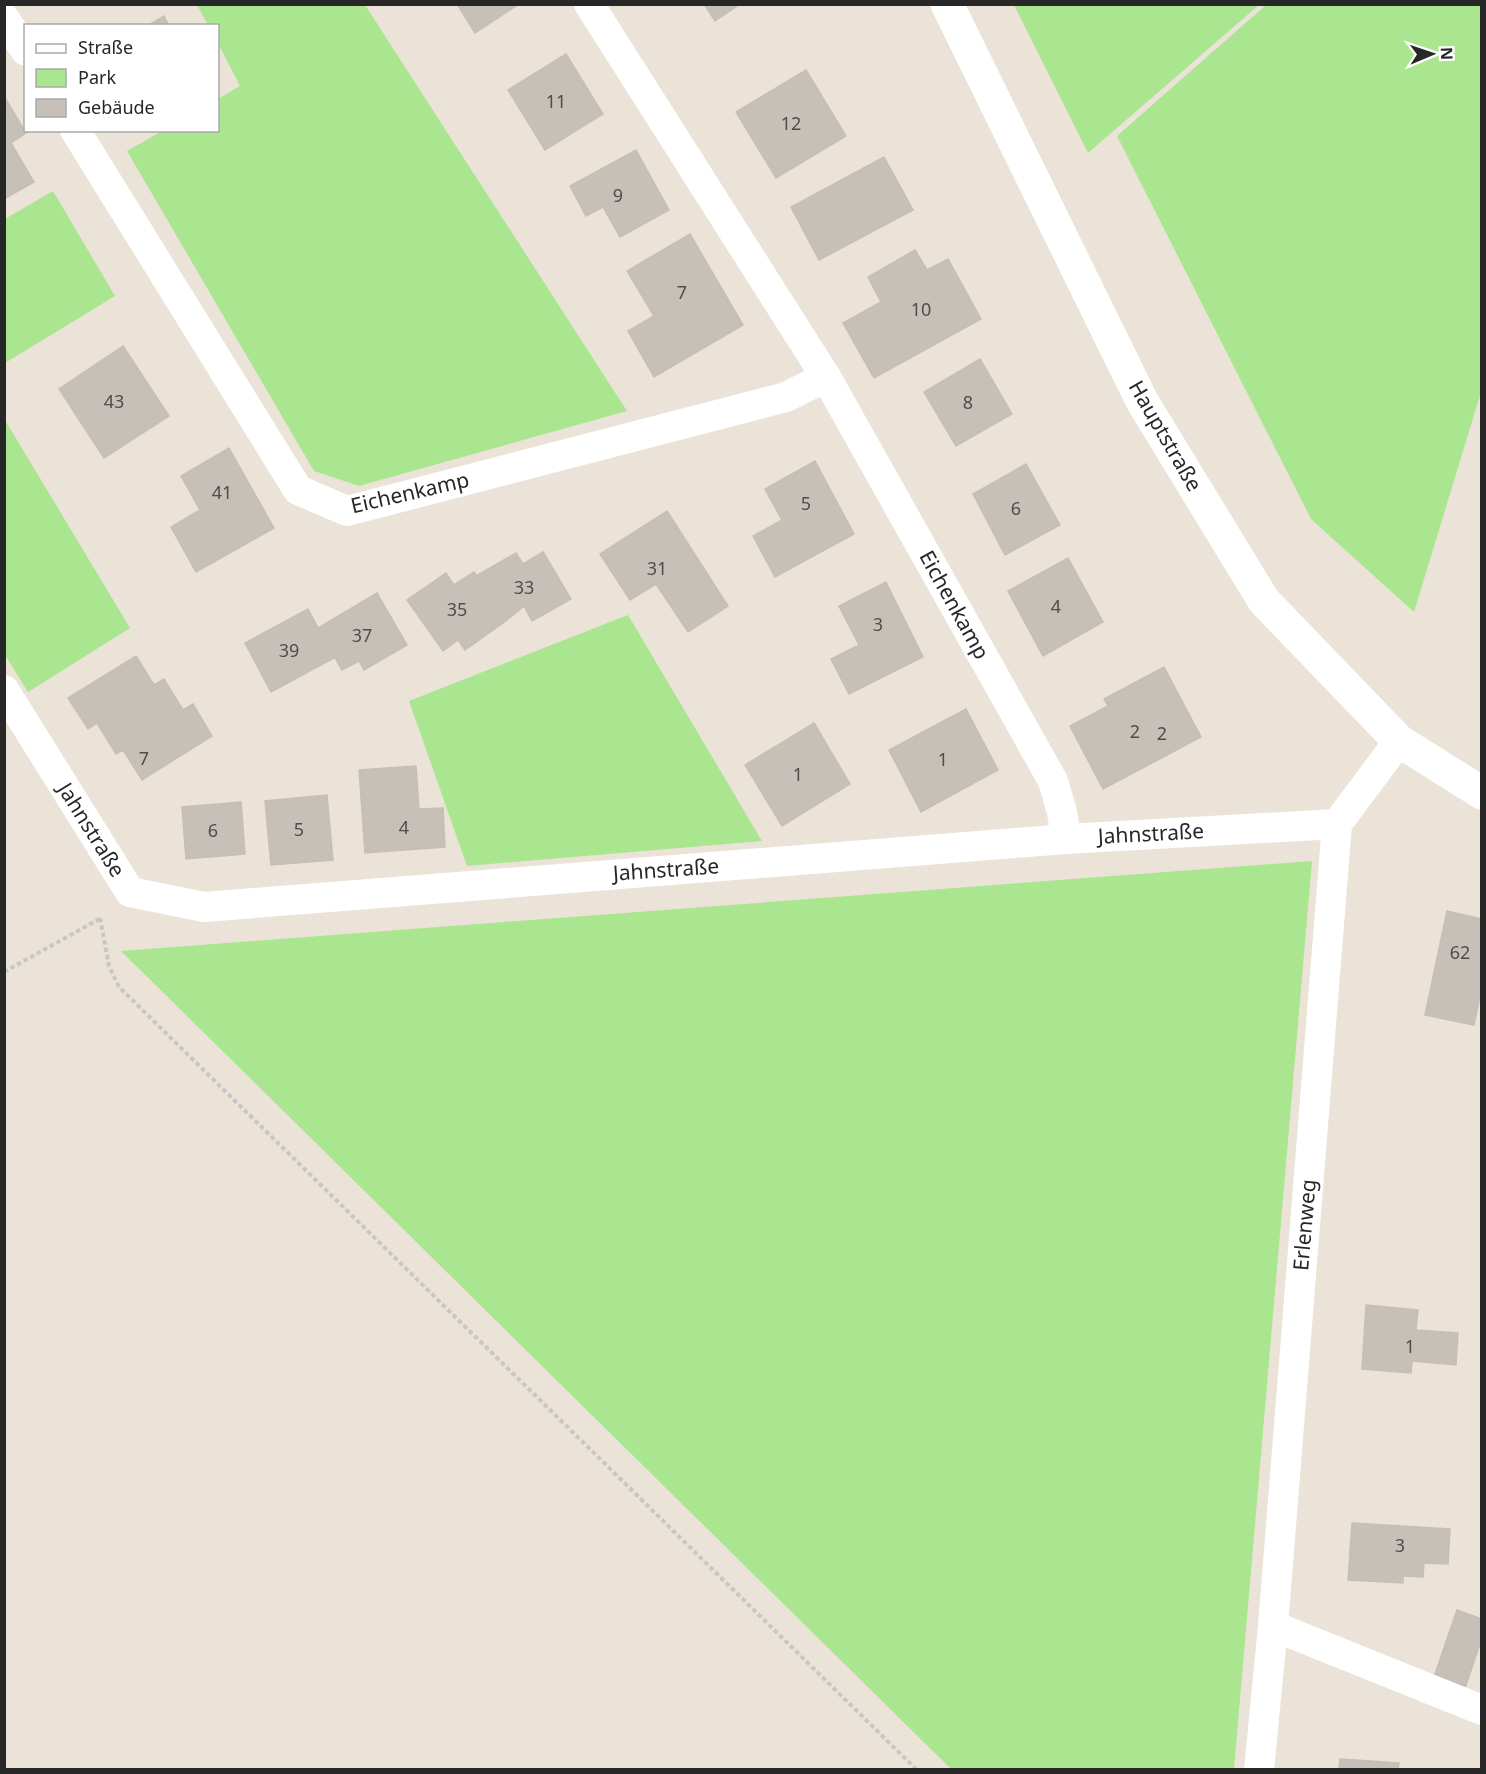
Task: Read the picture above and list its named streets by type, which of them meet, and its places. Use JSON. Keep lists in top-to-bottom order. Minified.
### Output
{"streets":{"street":["Hauptstraße","Eichenkamp","Jahnstraße","Erlenweg"]},"crossings":[["Eichenkamp","Jahnstraße"],["Jahnstraße","Erlenweg"]],"house_numbers":["11","12","9","7","10","43","8","41","5","6","31","33","4","35","3","37","39","2","2","7","1","1","4","5","6","62","1","3"],"legend":["Straße","Park","Gebäude"],"north":"right"}
